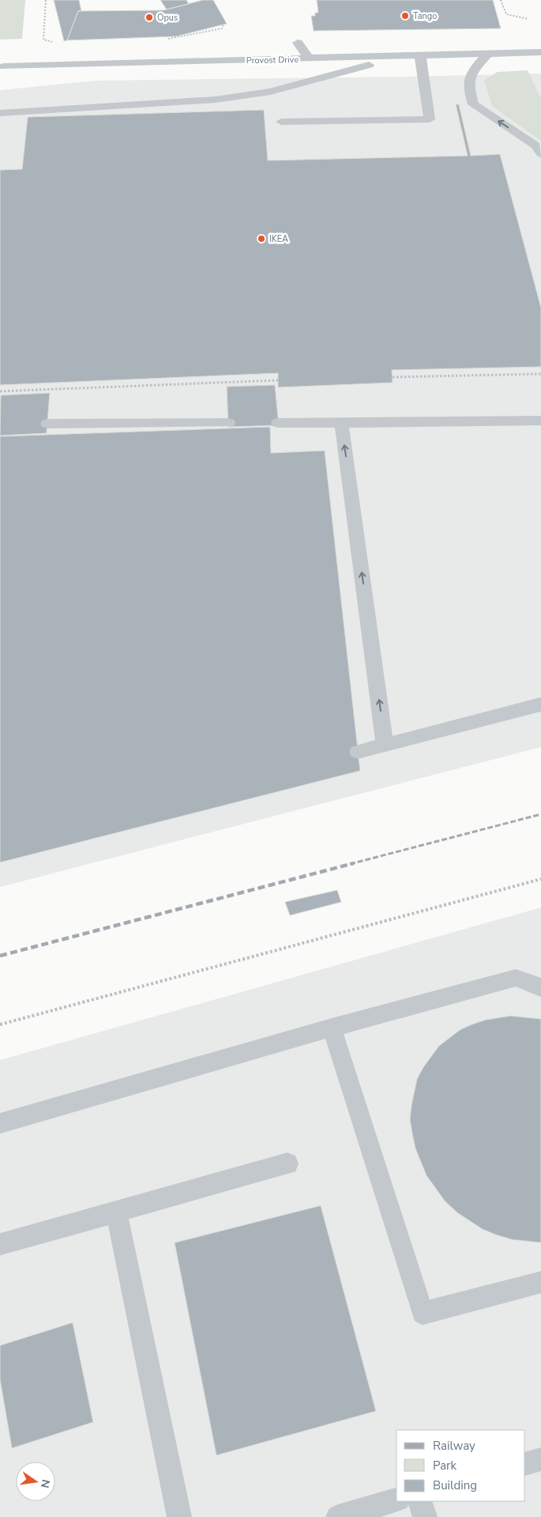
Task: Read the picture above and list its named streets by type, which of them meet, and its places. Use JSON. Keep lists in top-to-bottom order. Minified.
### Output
{"streets":{"lane":["Provost Drive"]},"places":["Tango","Opus","IKEA"],"legend":["Railway","Park","Building"],"north":"right"}
